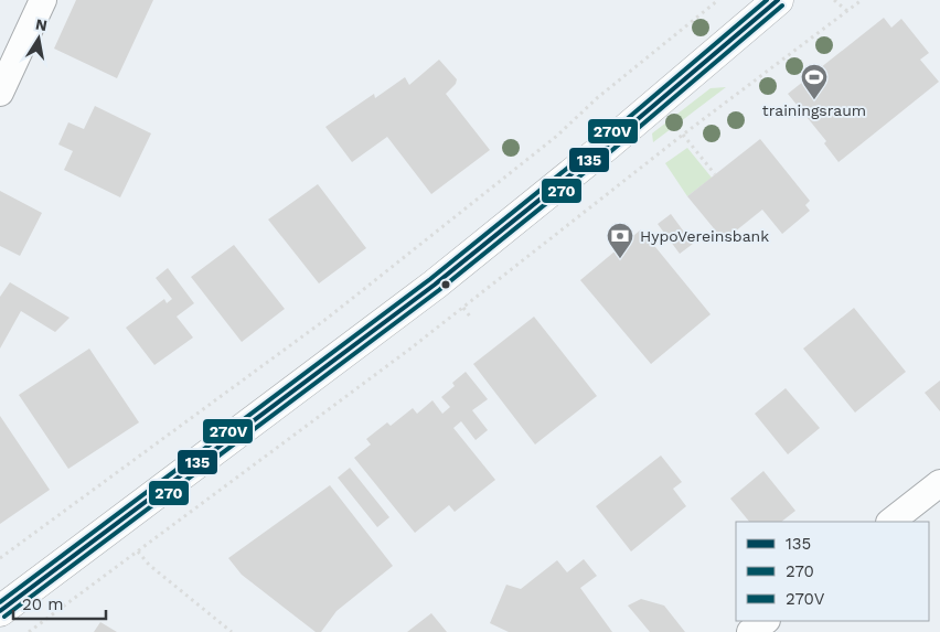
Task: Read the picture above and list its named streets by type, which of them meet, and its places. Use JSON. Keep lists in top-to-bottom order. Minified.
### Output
{"places":{"sports":["trainingsraum"],"bank":["HypoVereinsbank"]},"lines":["transit line 135","transit line 270V","transit line 270"],"legend":["135","270","270V"],"scale_bar":"20 m","north":"top"}
